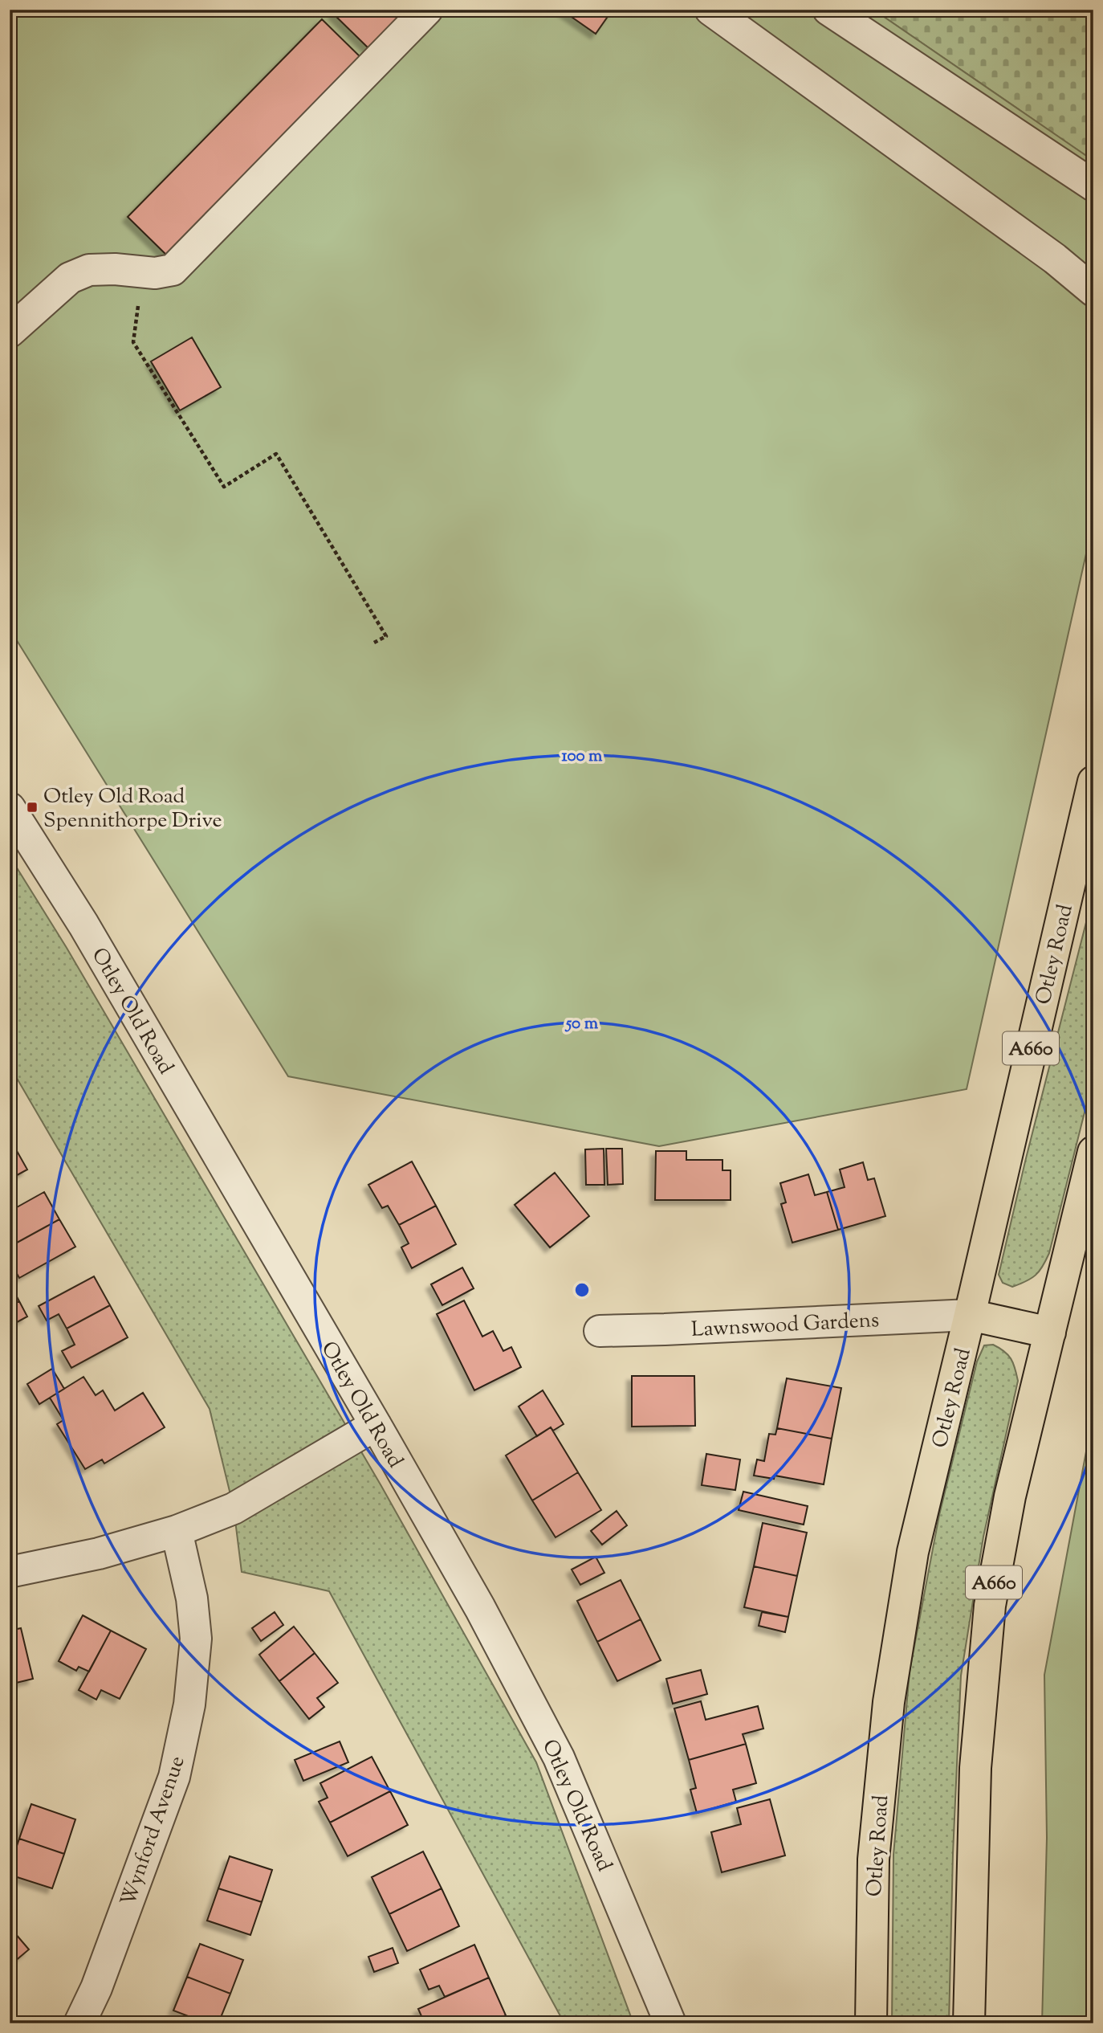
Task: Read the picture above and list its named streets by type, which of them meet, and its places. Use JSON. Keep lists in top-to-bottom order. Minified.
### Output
{"streets":{"highway":["Otley Road","A660"],"street":["Otley Old Road","Lawnswood Gardens","Wynford Avenue"]},"crossings":[["Otley Road","Lawnswood Gardens"]],"places":{"transit":["Otley Old Road Spennithorpe Drive"]},"rings":["100 m","50 m"]}
